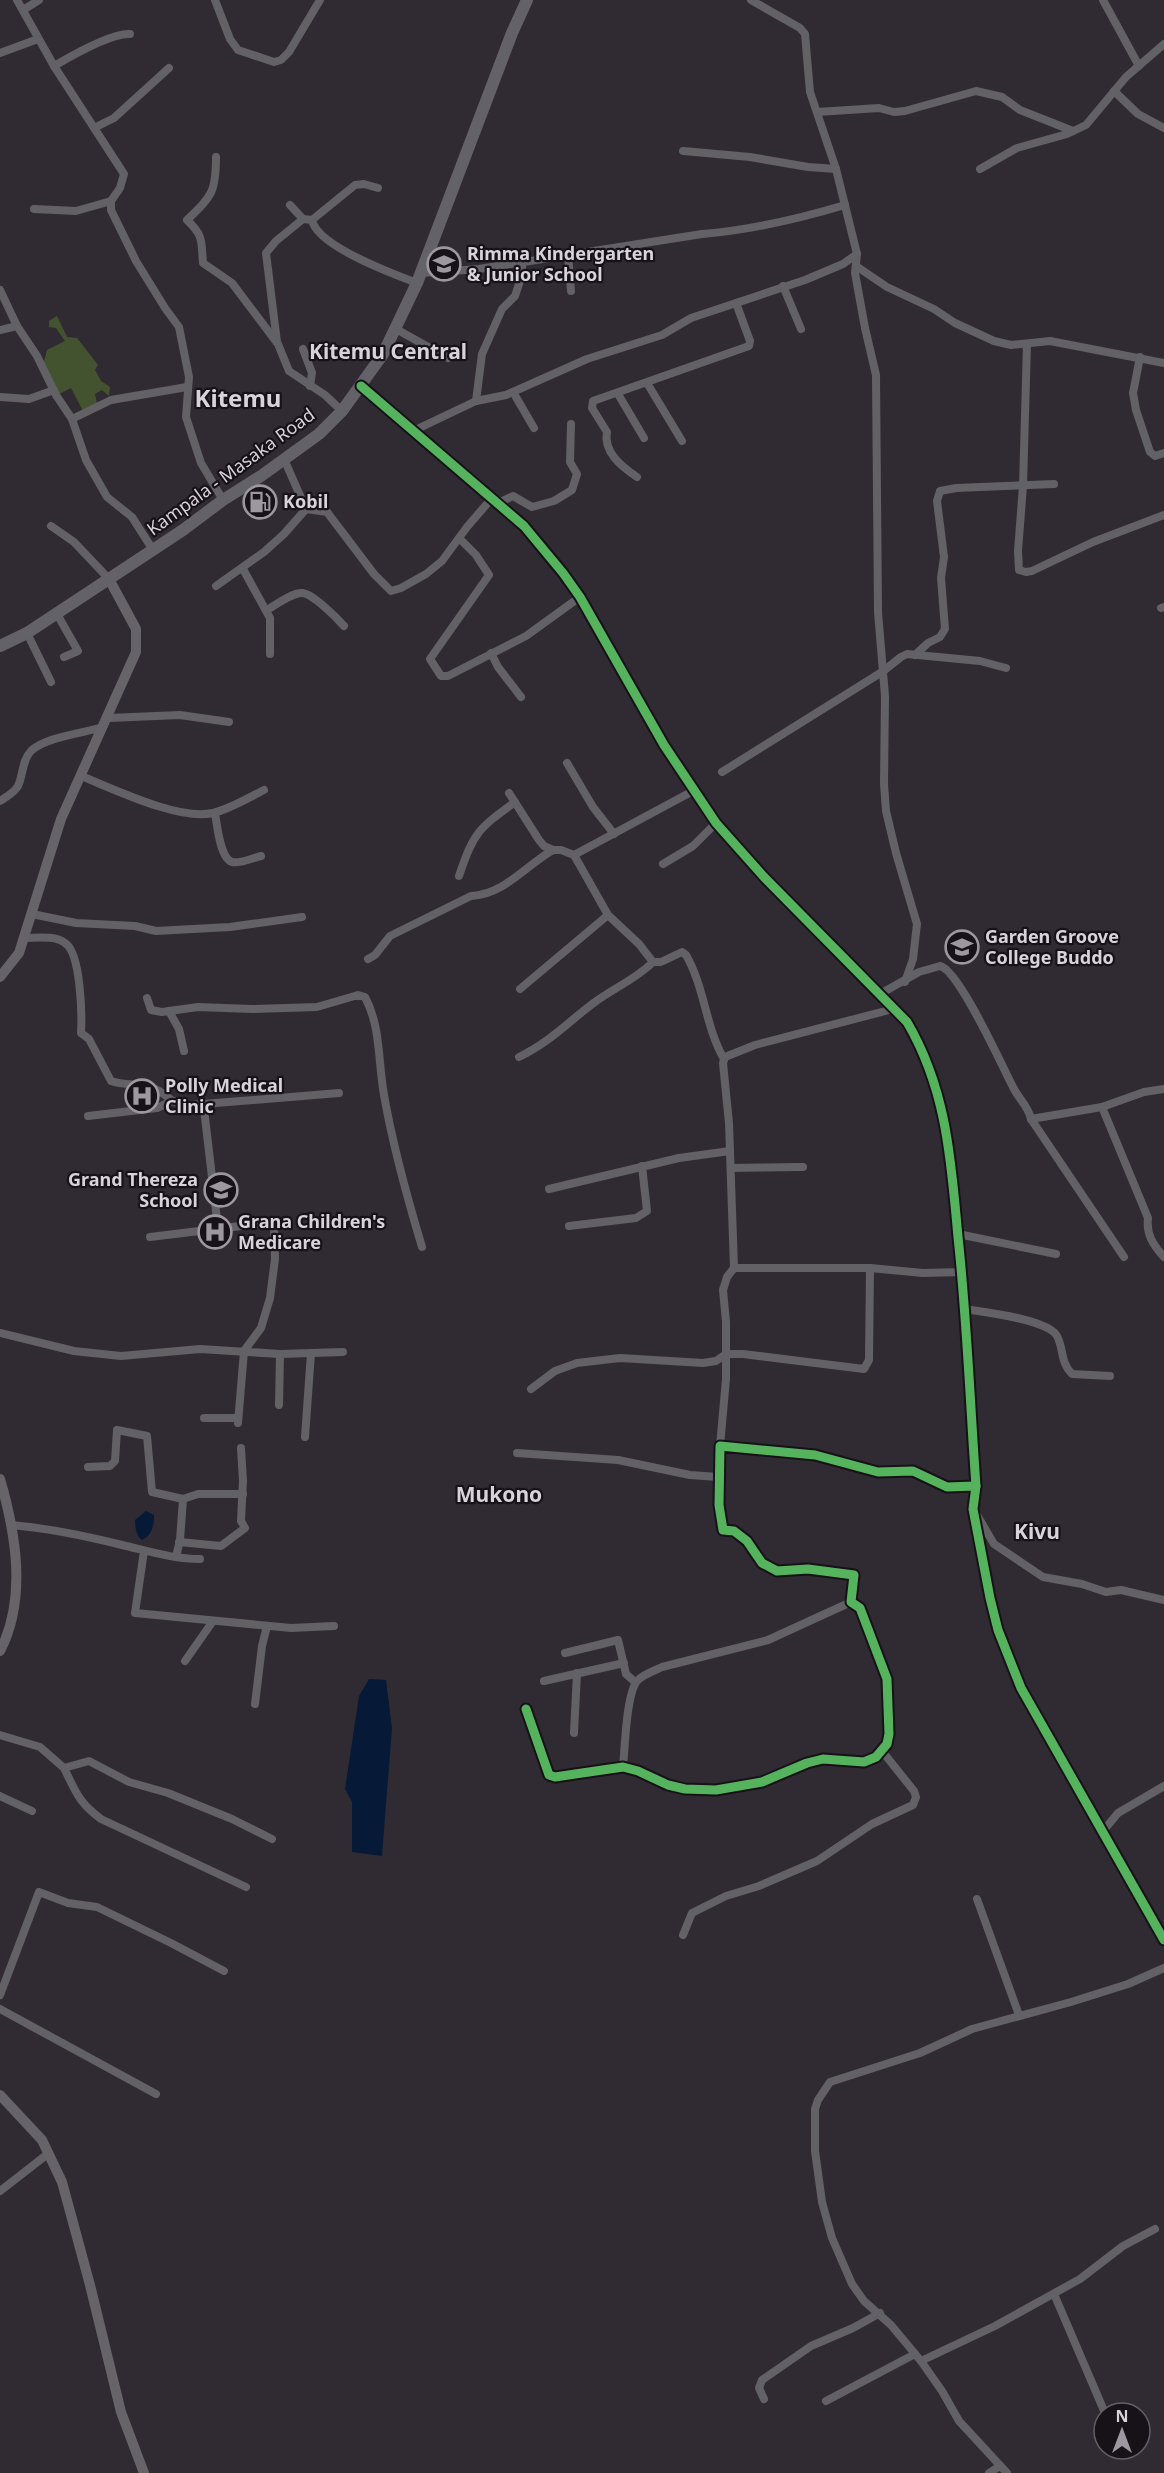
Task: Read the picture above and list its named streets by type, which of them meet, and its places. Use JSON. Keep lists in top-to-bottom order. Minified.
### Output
{"streets":{"main road":["Kampala - Masaka Road"]},"districts":["Kitemu Central","Kitemu","Mukono","Kivu"],"places":{"school or university":["Rimma Kindergarten & Junior School","Garden Groove College Buddo","Grand Thereza School"],"fuel station":["Kobil"],"hospital":["Polly Medical Clinic","Grana Children's Medicare"]},"north":"top"}
